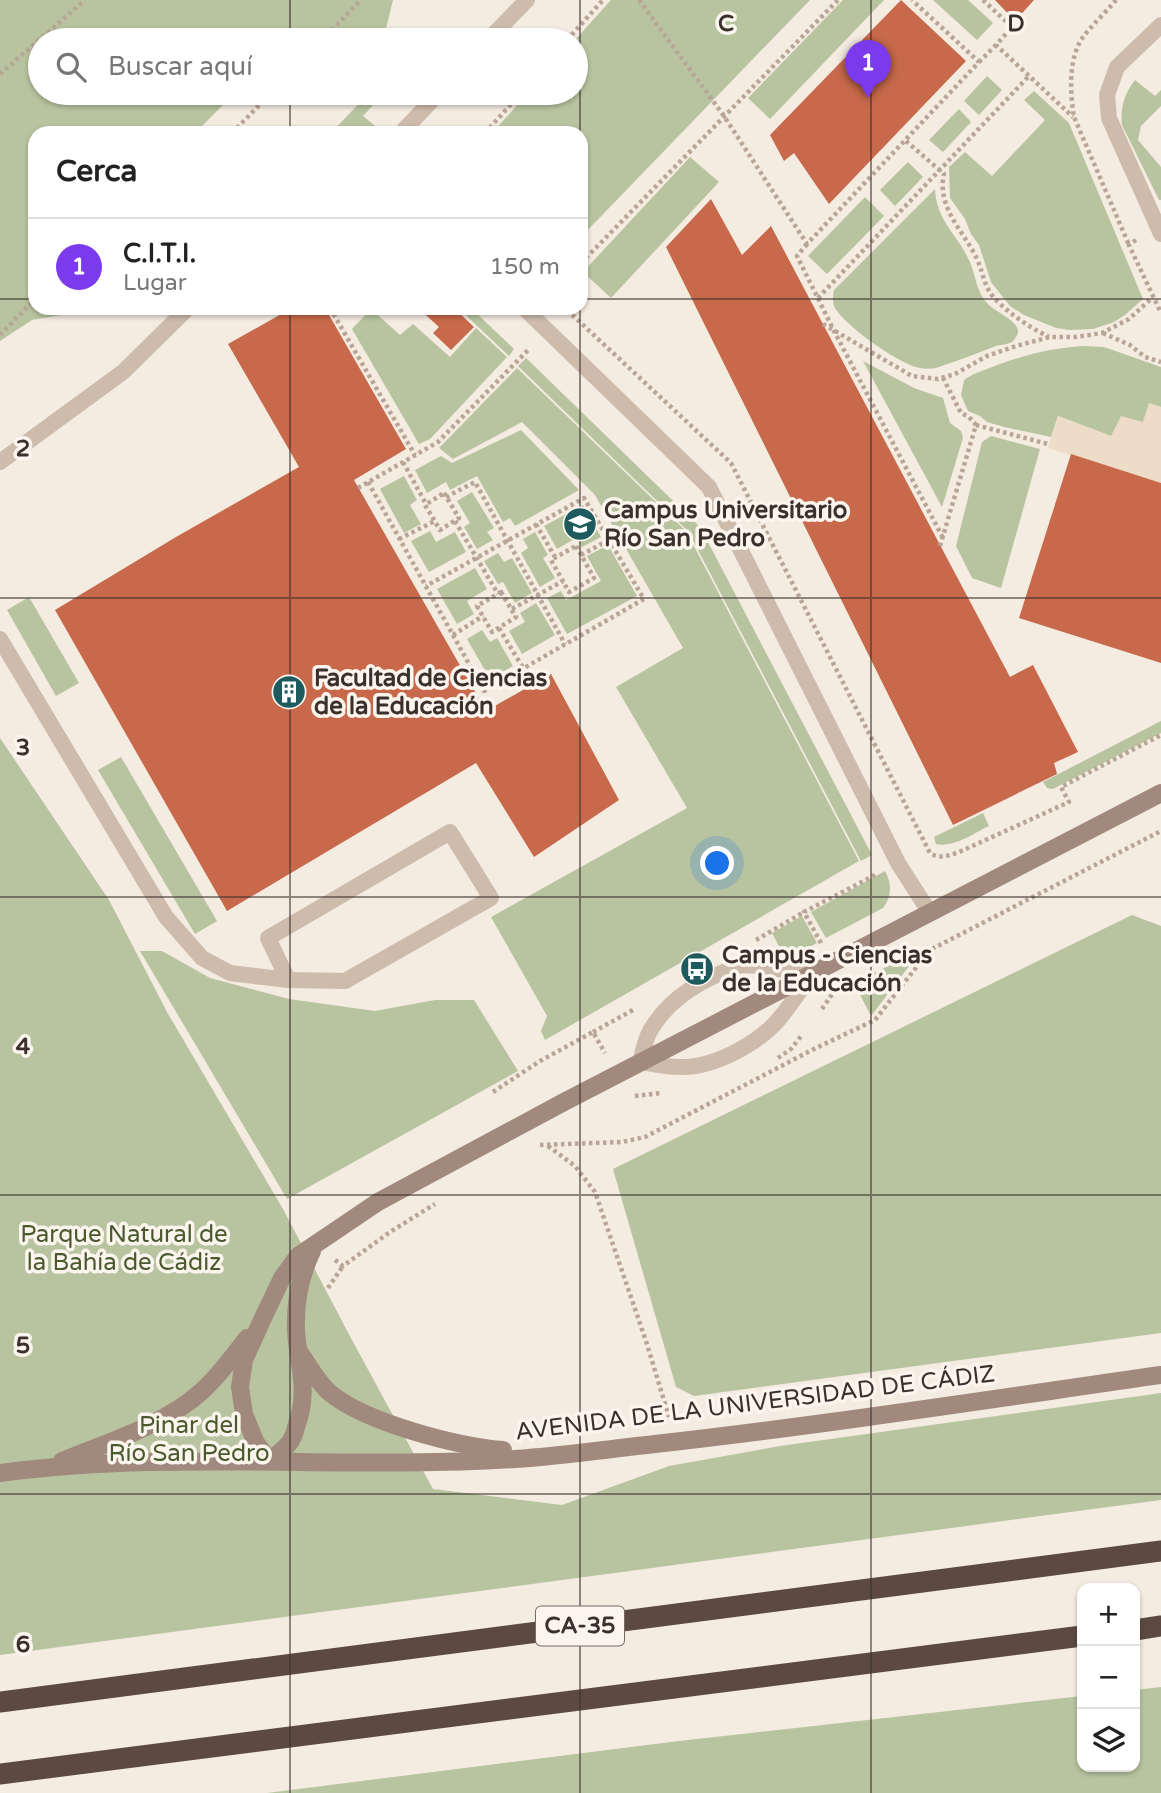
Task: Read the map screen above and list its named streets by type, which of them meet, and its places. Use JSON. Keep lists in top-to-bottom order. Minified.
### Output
{"streets":{"highway":["CA-35"],"street":["AVENIDA DE LA UNIVERSIDAD DE CÁDIZ"]},"parks":["Parque Natural de la Bahía de Cádiz","Pinar del Río San Pedro"],"places":{"school or university":["Campus Universitario Río San Pedro"],"building":["Facultad de Ciencias de la Educación"],"bus stop":["Campus - Ciencias de la Educación"]},"page":{"search":"Buscar aquí","pins":"1","heading":"Cerca","list":[{"mark":"1","name":"C.I.T.I.","note":"Lugar","value":"150 m"}],"map_buttons":["+","−"]},"grid":{"columns":["C","D"],"rows":["2","3","4","5","6"]}}
